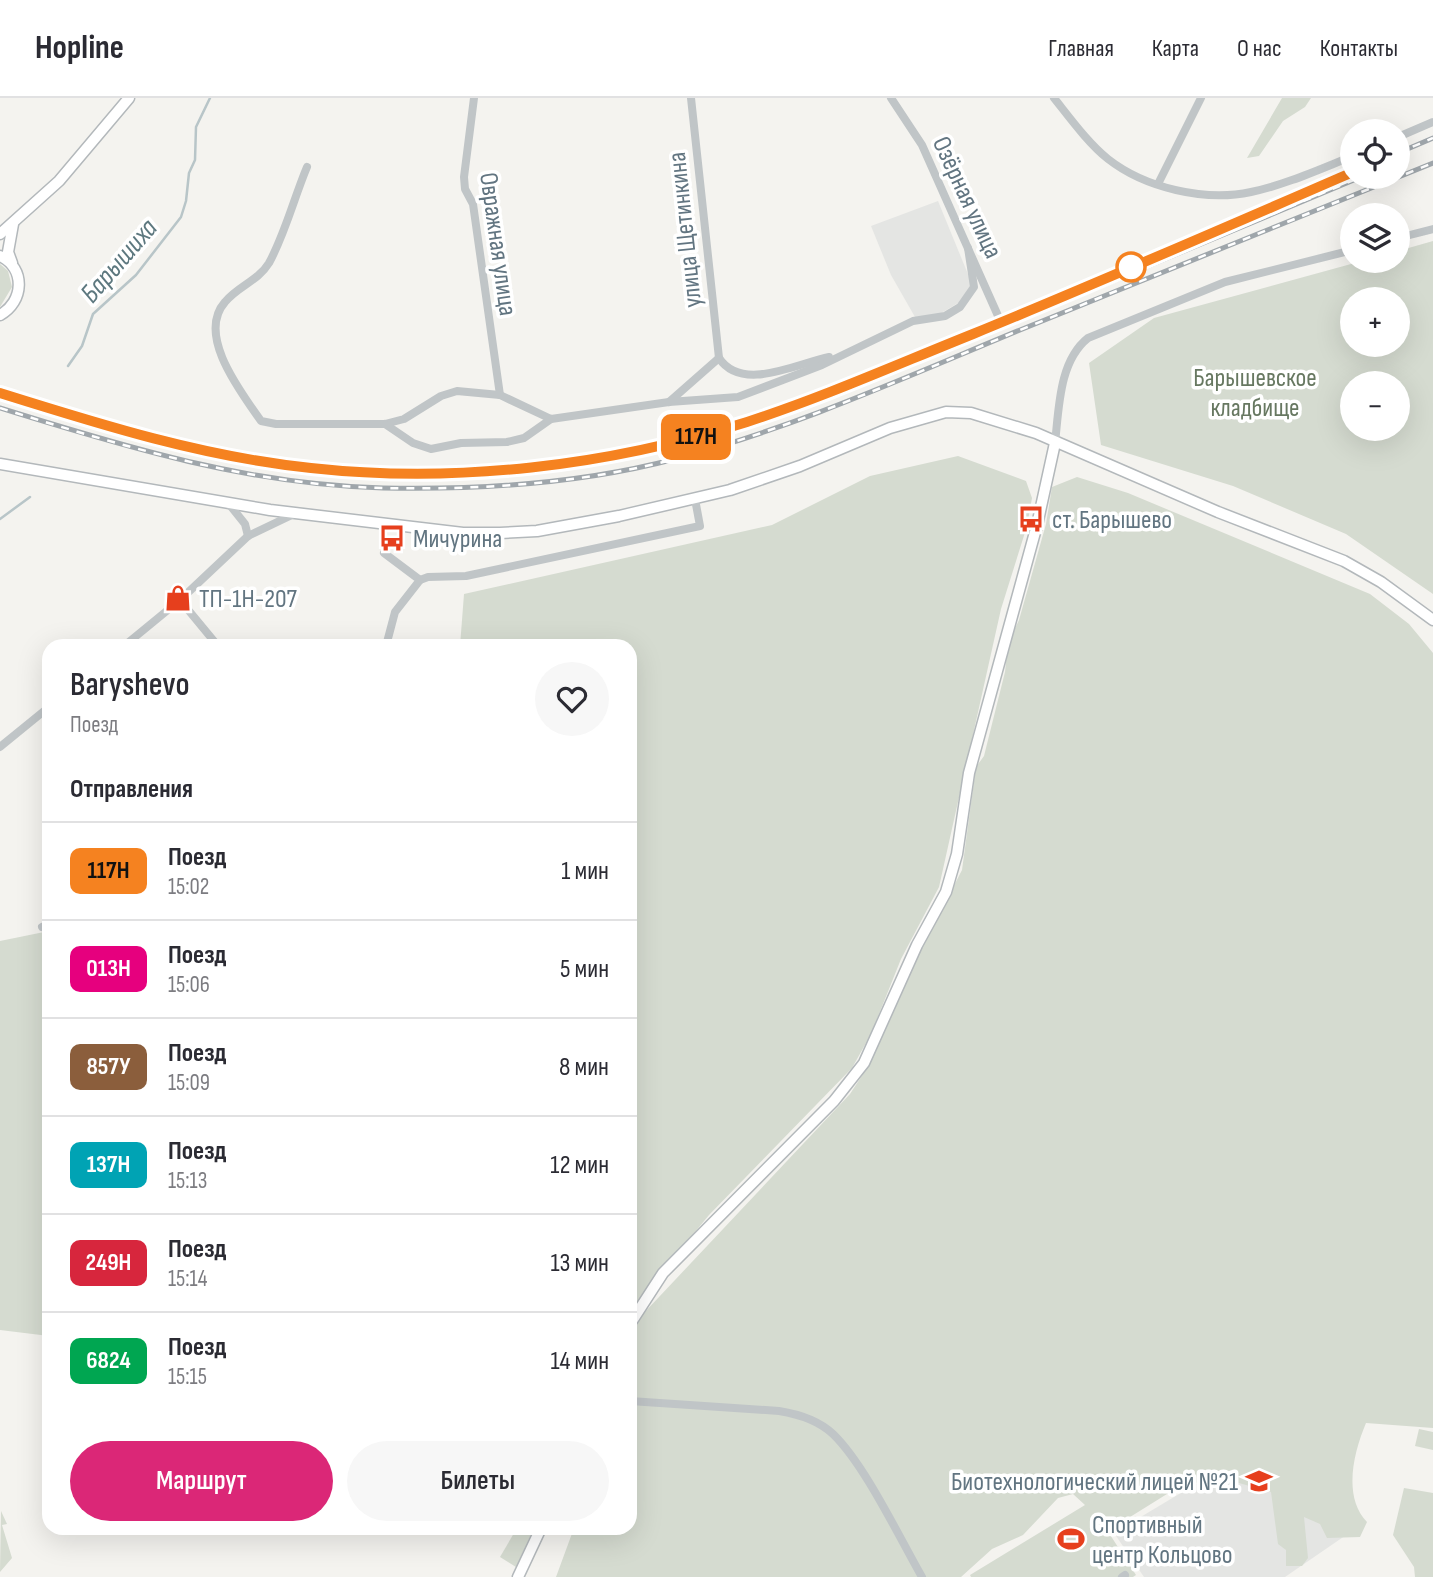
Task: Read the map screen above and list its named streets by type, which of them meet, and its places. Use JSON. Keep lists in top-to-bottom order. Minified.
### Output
{"streets":{"street":["Озёрная улица","улица Щетинкина","Овражная улица"]},"water":["Барышиха"],"parks":["Барышевское кладбище"],"places":{"bus stop":["ст. Барышево","Мичурина"],"shop":["ТП-1Н-207"],"school or university":["Биотехнологический лицей №21"],"sports":["Спортивный центр Кольцово"]},"page":{"header":"Hopline","nav":["Главная","Карта","О нас","Контакты"],"on_map":"117Н","map_buttons":["+","−"],"heading":[["Baryshevo","Поезд"],"Отправления"],"list":[{"mark":"117Н","name":"Поезд","note":"15:02","value":"1 мин"},{"mark":"013Н","name":"Поезд","note":"15:06","value":"5 мин"},{"mark":"857У","name":"Поезд","note":"15:09","value":"8 мин"},{"mark":"137Н","name":"Поезд","note":"15:13","value":"12 мин"},{"mark":"249Н","name":"Поезд","note":"15:14","value":"13 мин"},{"mark":"6824","name":"Поезд","note":"15:15","value":"14 мин"}],"buttons":["Маршрут","Билеты"]}}
